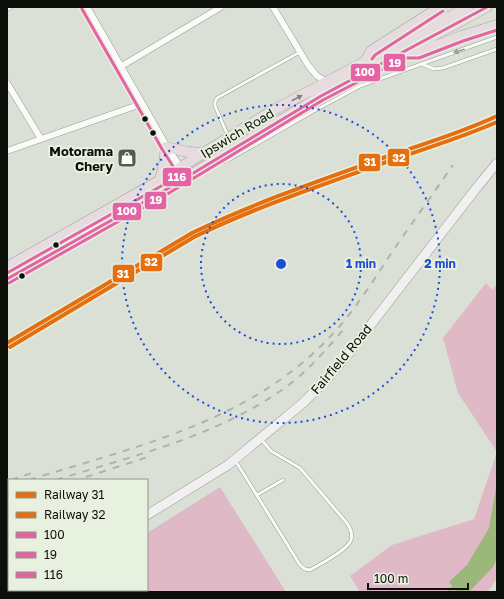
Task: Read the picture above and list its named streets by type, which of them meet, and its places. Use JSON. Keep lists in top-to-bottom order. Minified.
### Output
{"streets":{"highway":["Ipswich Road"],"main road":["Fairfield Road"]},"places":{"shop":["Motorama Chery"]},"lines":["transit line 100","transit line 116","transit line 19","rail line 31","rail line 32"],"legend":["Railway 31","Railway 32","100","19","116"],"scale_bar":"100 m","rings":["1 min","2 min"]}
